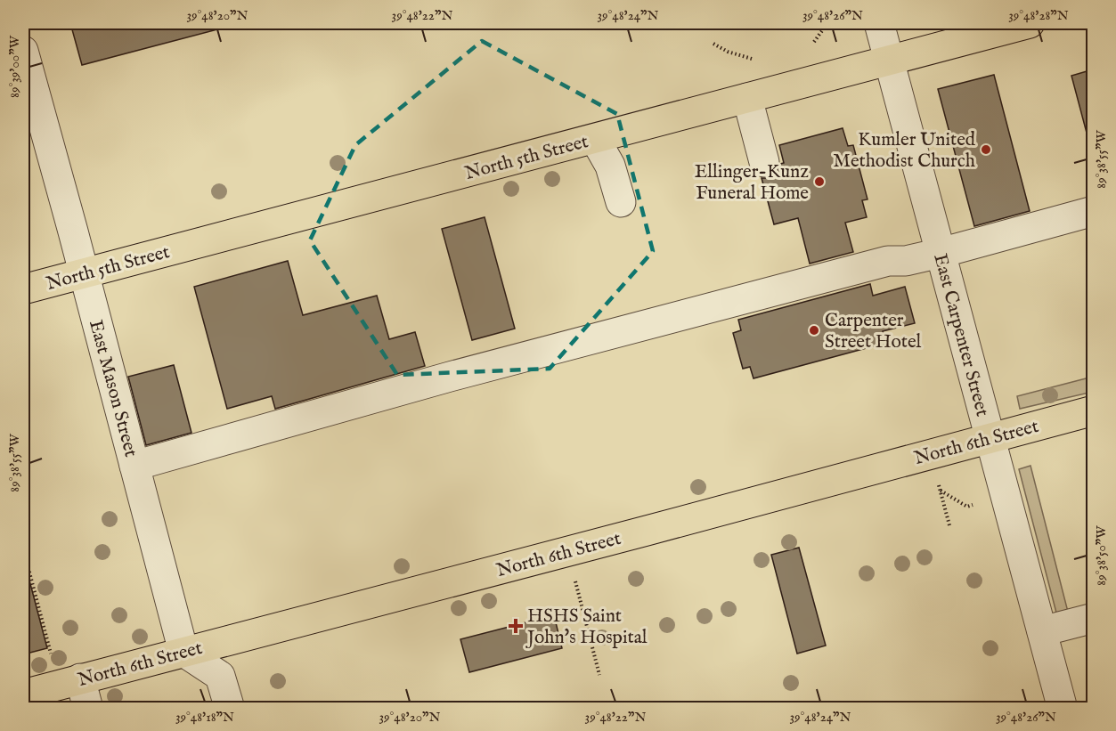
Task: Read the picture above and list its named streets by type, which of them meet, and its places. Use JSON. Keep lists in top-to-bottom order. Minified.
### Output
{"streets":{"main road":["North 5th Street","North 6th Street"],"street":["East Carpenter Street","East Mason Street"]},"crossings":[["North 5th Street","East Carpenter Street"],["North 5th Street","East Mason Street"],["East Carpenter Street","North 6th Street"],["East Mason Street","North 6th Street"]],"places":{"other":["Kumler United Methodist Church","Ellinger-Kunz Funeral Home","Carpenter Street Hotel"],"health":["HSHS Saint John's Hospital"]},"coordinates":["39°48'20\"N","39°48'22\"N","39°48'24\"N","39°48'26\"N","39°48'28\"N","89°39'00\"W","89°38'55\"W","89°38'50\"W","39°48'18\"N"]}
